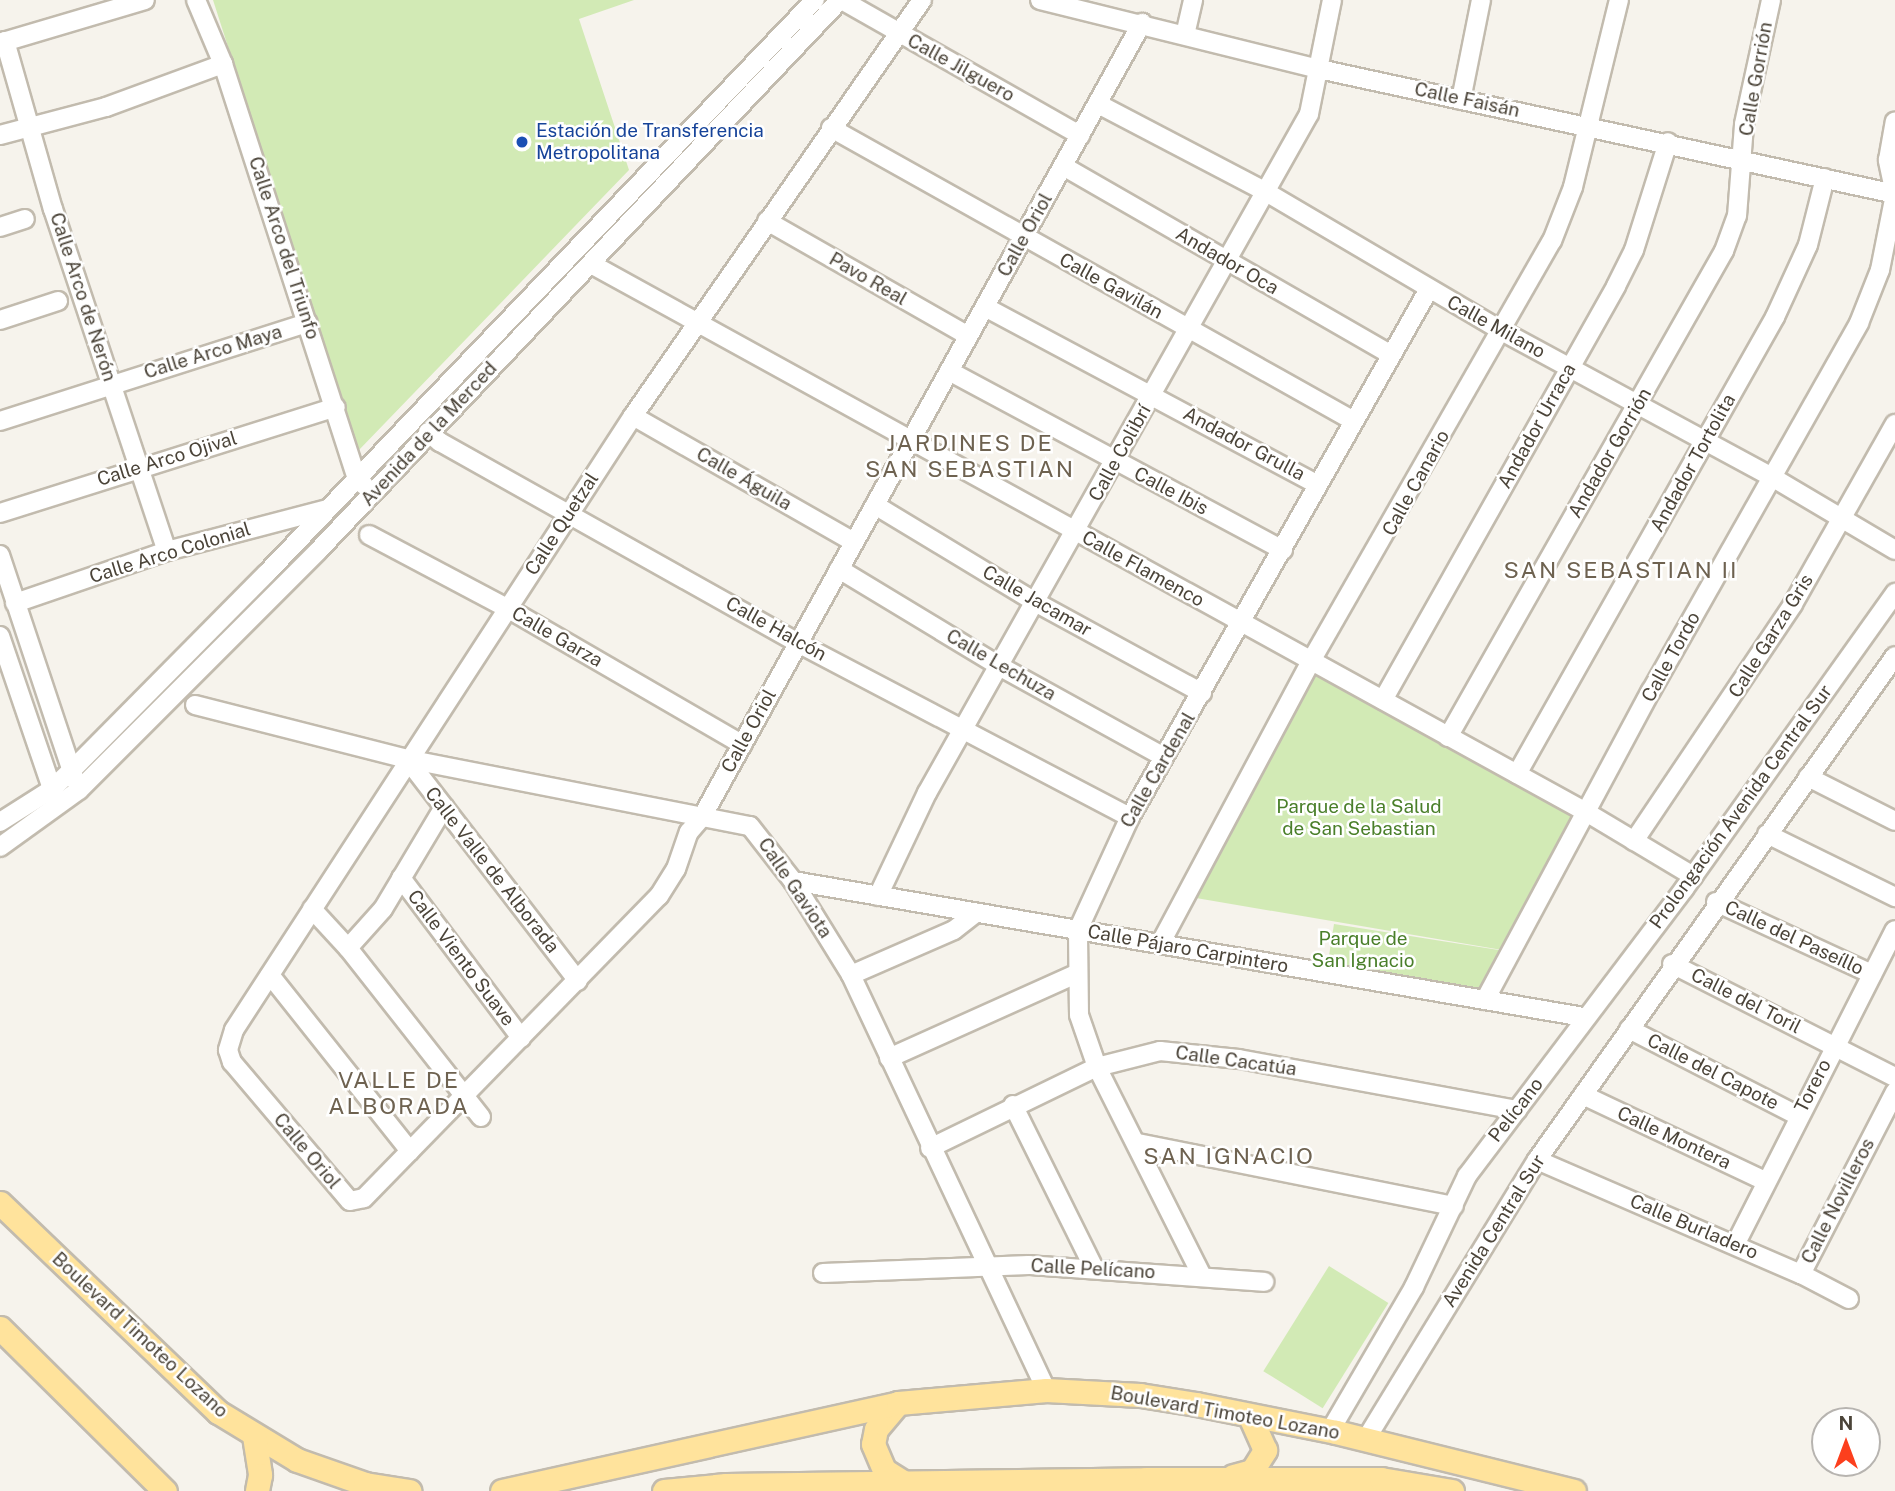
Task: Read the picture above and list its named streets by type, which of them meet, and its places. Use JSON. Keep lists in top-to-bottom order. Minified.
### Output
{"streets":{"main road":["Boulevard Timoteo Lozano"],"street":["Calle Jilguero","Calle Gorrión","Calle Faisán","Calle Oriol","Calle Arco del Triunfo","Andador Oca","Pavo Real","Calle Gavilán","Calle Arco de Nerón","Calle Milano","Calle Arco Maya","Andador Urraca","Avenida de la Merced","Andador Grulla","Calle Colibrí","Andador Gorrión","Calle Arco Ojival","Andador Tortolita","Calle Águila","Calle Canario","Calle Ibis","Calle Quetzal","Calle Arco Colonial","Calle Flamenco","Calle Jacamar","Calle Halcón","Calle Garza Gris","Calle Garza","Calle Tordo","Calle Lechuza","Calle Cardenal","Prolongación Avenida Central Sur","Calle Valle de Alborada","Calle Gaviota","Calle del Paseíllo","Calle Pájaro Carpintero","Calle Viento Suave","Calle del Toril","Calle Cacatúa","Calle del Capote","Torero","Pelícano","Calle Montera","Calle Novilleros","Calle Burladero","Avenida Central Sur","Calle Pelícano"]},"crossings":[["Calle Jilguero","Calle Oriol"],["Calle Jilguero","Avenida de la Merced"],["Calle Jilguero","Calle Quetzal"],["Calle Gorrión","Calle Faisán"],["Calle Gorrión","Andador Gorrión"],["Calle Faisán","Calle Oriol"],["Calle Faisán","Andador Urraca"],["Calle Faisán","Calle Colibrí"],["Calle Faisán","Andador Gorrión"],["Calle Faisán","Andador Tortolita"],["Calle Faisán","Calle Canario"],["Calle Faisán","Calle Tordo"],["Calle Oriol","Andador Oca"],["Calle Oriol","Pavo Real"],["Calle Oriol","Calle Gavilán"],["Calle Oriol","Calle Milano"],["Calle Oriol","Andador Grulla"],["Calle Oriol","Calle Águila"],["Calle Oriol","Calle Ibis"],["Calle Oriol","Calle Quetzal"],["Calle Oriol","Calle Flamenco"],["Calle Oriol","Calle Jacamar"],["Calle Oriol","Calle Halcón"],["Calle Oriol","Calle Garza"],["Calle Oriol","Calle Lechuza"],["Calle Oriol","Calle Valle de Alborada"],["Calle Oriol","Calle Gaviota"],["Calle Oriol","Calle Viento Suave"],["Calle Arco del Triunfo","Calle Arco Maya"],["Calle Arco del Triunfo","Avenida de la Merced"],["Calle Arco del Triunfo","Calle Arco Ojival"],["Andador Oca","Calle Colibrí"],["Andador Oca","Calle Cardenal"],["Pavo Real","Calle Quetzal"],["Calle Gavilán","Calle Colibrí"],["Calle Gavilán","Calle Quetzal"],["Calle Gavilán","Calle Cardenal"],["Calle Arco de Nerón","Calle Arco Maya"],["Calle Arco de Nerón","Calle Arco Ojival"],["Calle Arco de Nerón","Calle Arco Colonial"],["Calle Milano","Andador Urraca"],["Calle Milano","Calle Colibrí"],["Calle Milano","Andador Gorrión"],["Calle Milano","Andador Tortolita"],["Calle Milano","Calle Canario"],["Calle Milano","Calle Garza Gris"],["Calle Milano","Calle Tordo"],["Calle Milano","Calle Cardenal"],["Andador Urraca","Calle Flamenco"],["Avenida de la Merced","Calle Arco Colonial"],["Avenida de la Merced","Calle Flamenco"],["Avenida de la Merced","Calle Halcón"],["Andador Grulla","Calle Colibrí"],["Andador Grulla","Calle Cardenal"],["Calle Colibrí","Calle Ibis"],["Calle Colibrí","Calle Flamenco"],["Calle Colibrí","Calle Jacamar"],["Calle Colibrí","Calle Halcón"],["Calle Colibrí","Calle Lechuza"],["Calle Colibrí","Calle Pájaro Carpintero"],["Andador Gorrión","Calle Flamenco"],["Andador Tortolita","Calle Flamenco"],["Calle Águila","Calle Quetzal"],["Calle Canario","Calle Flamenco"],["Calle Canario","Calle Pájaro Carpintero"],["Calle Ibis","Calle Cardenal"],["Calle Quetzal","Calle Flamenco"],["Calle Quetzal","Calle Halcón"],["Calle Quetzal","Calle Garza"],["Calle Quetzal","Calle Valle de Alborada"],["Calle Quetzal","Calle Gaviota"],["Calle Flamenco","Calle Garza Gris"],["Calle Flamenco","Calle Tordo"],["Calle Flamenco","Calle Cardenal"],["Calle Flamenco","Prolongación Avenida Central Sur"],["Calle Jacamar","Calle Cardenal"],["Calle Halcón","Calle Cardenal"],["Calle Tordo","Calle Pájaro Carpintero"],["Calle Lechuza","Calle Cardenal"],["Calle Cardenal","Calle Pájaro Carpintero"],["Calle Cardenal","Calle Cacatúa"],["Calle Cardenal","Calle Pelícano"],["Prolongación Avenida Central Sur","Calle del Paseíllo"],["Prolongación Avenida Central Sur","Calle Pájaro Carpintero"],["Prolongación Avenida Central Sur","Calle del Toril"],["Prolongación Avenida Central Sur","Calle del Capote"],["Prolongación Avenida Central Sur","Pelícano"],["Prolongación Avenida Central Sur","Avenida Central Sur"],["Calle Valle de Alborada","Calle Gaviota"],["Calle Gaviota","Calle Pájaro Carpintero"],["Calle Gaviota","Calle Cacatúa"],["Calle Gaviota","Calle Pelícano"],["Calle Gaviota","Boulevard Timoteo Lozano"],["Calle del Paseíllo","Torero"],["Calle Pájaro Carpintero","Pelícano"],["Calle del Toril","Torero"],["Calle Cacatúa","Pelícano"],["Calle del Capote","Torero"],["Calle del Capote","Avenida Central Sur"],["Torero","Calle Montera"],["Torero","Calle Burladero"],["Pelícano","Avenida Central Sur"],["Pelícano","Boulevard Timoteo Lozano"],["Calle Montera","Avenida Central Sur"],["Calle Novilleros","Calle Burladero"],["Calle Burladero","Avenida Central Sur"],["Avenida Central Sur","Boulevard Timoteo Lozano"]],"districts":["JARDINES DE SAN SEBASTIAN","SAN SEBASTIAN II","VALLE DE ALBORADA","SAN IGNACIO"],"parks":["Parque de la Salud de San Sebastian","Parque de San Ignacio"],"places":["Estación de Transferencia Metropolitana"],"north":"top"}
